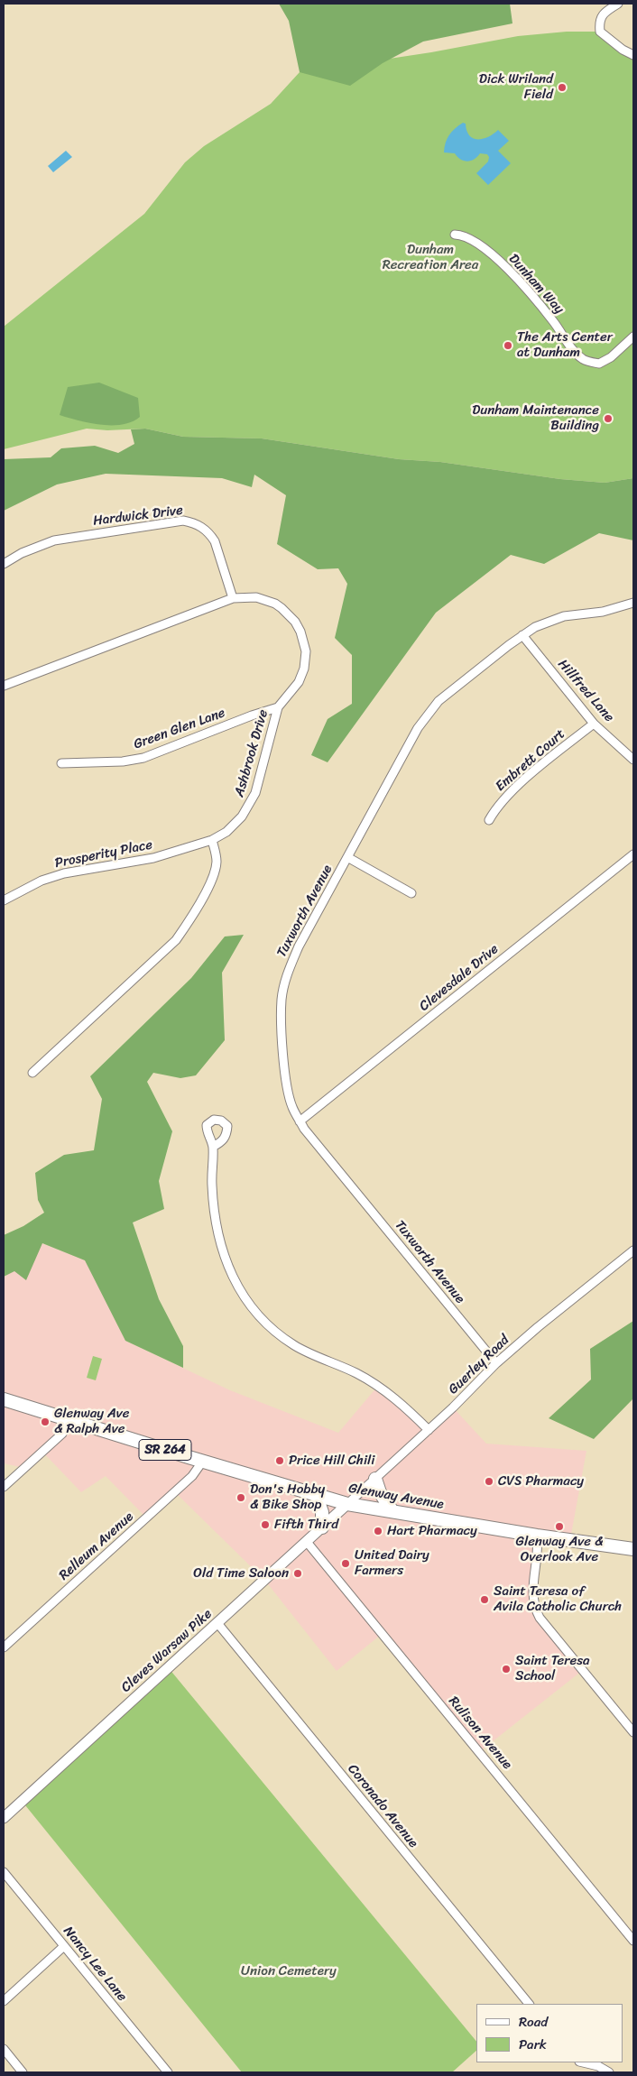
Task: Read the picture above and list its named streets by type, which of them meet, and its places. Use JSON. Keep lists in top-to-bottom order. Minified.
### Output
{"streets":{"main road":["SR 264","Glenway Avenue"],"street":["Dunham Way","Hardwick Drive","Hillfred Lane","Green Glen Lane","Ashbrook Drive","Embrett Court","Prosperity Place","Tuxworth Avenue","Clevesdale Drive","Guerley Road","Relleum Avenue","Cleves Warsaw Pike","Rulison Avenue","Coronado Avenue","Nancy Lee Lane"]},"crossings":[["Hardwick Drive","Ashbrook Drive"],["Hillfred Lane","Embrett Court"],["Hillfred Lane","Tuxworth Avenue"],["Green Glen Lane","Ashbrook Drive"],["Ashbrook Drive","Prosperity Place"],["Tuxworth Avenue","Clevesdale Drive"],["Tuxworth Avenue","Guerley Road"],["Guerley Road","Glenway Avenue"],["Guerley Road","Cleves Warsaw Pike"],["Glenway Avenue","Relleum Avenue"],["Glenway Avenue","Cleves Warsaw Pike"],["Cleves Warsaw Pike","Rulison Avenue"],["Cleves Warsaw Pike","Coronado Avenue"]],"parks":["Dunham Recreation Area","Union Cemetery"],"places":["Dick Wriland Field","The Arts Center at Dunham","Dunham Maintenance Building","Glenway Ave & Ralph Ave","Price Hill Chili","CVS Pharmacy","Don's Hobby & Bike Shop","Fifth Third","Glenway Ave & Overlook Ave","Hart Pharmacy","United Dairy Farmers","Old Time Saloon","Saint Teresa of Avila Catholic Church","Saint Teresa School"],"legend":["Road","Park"]}
